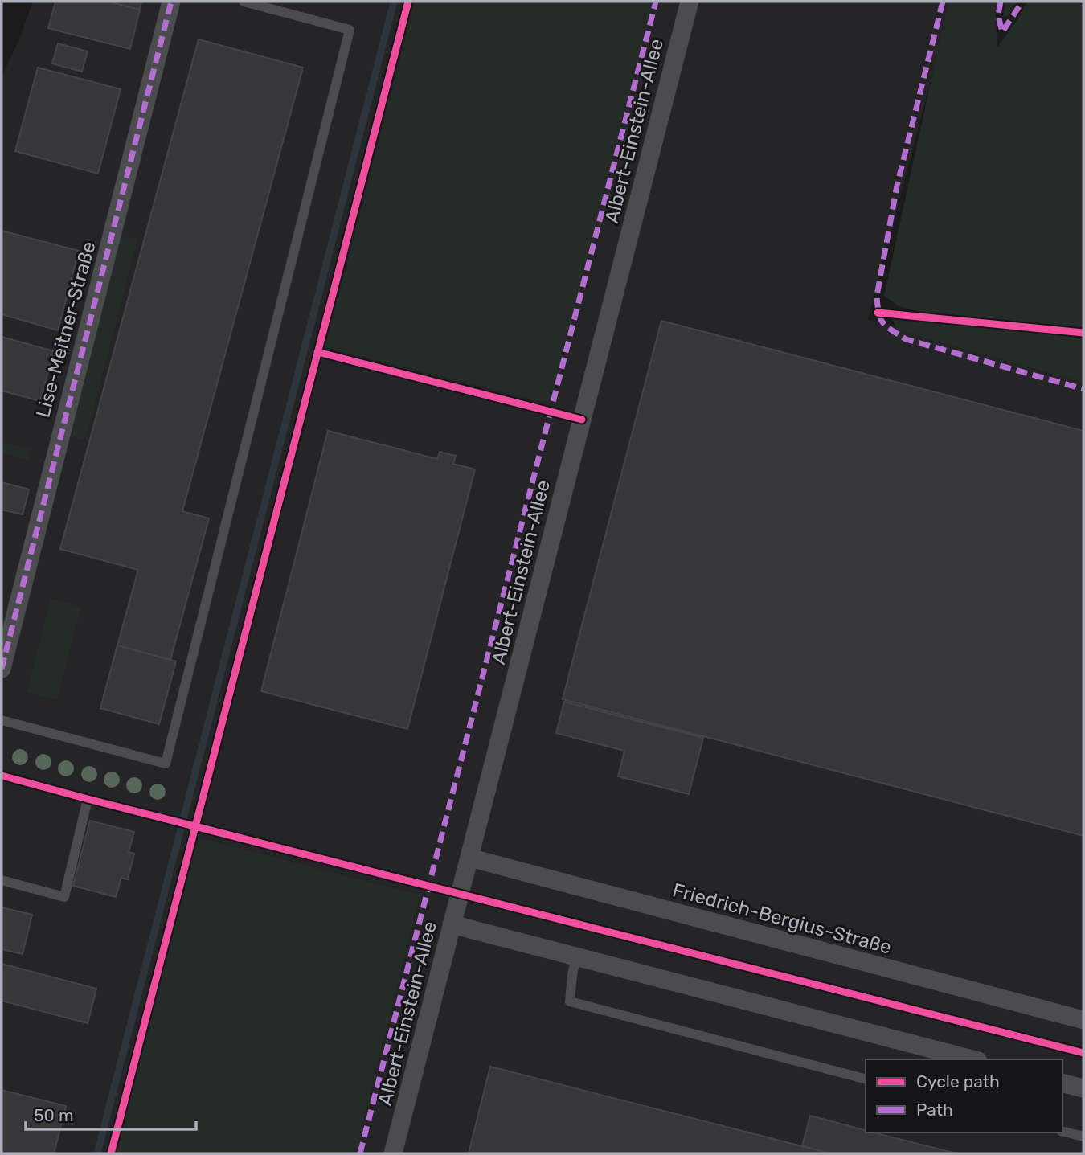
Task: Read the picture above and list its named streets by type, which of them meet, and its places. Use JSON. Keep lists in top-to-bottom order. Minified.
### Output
{"streets":{"street":["Albert-Einstein-Allee","Lise-Meitner-Straße","Friedrich-Bergius-Straße"]},"crossings":[["Albert-Einstein-Allee","Friedrich-Bergius-Straße"]],"legend":["Cycle path","Path"],"scale_bar":"50 m"}
